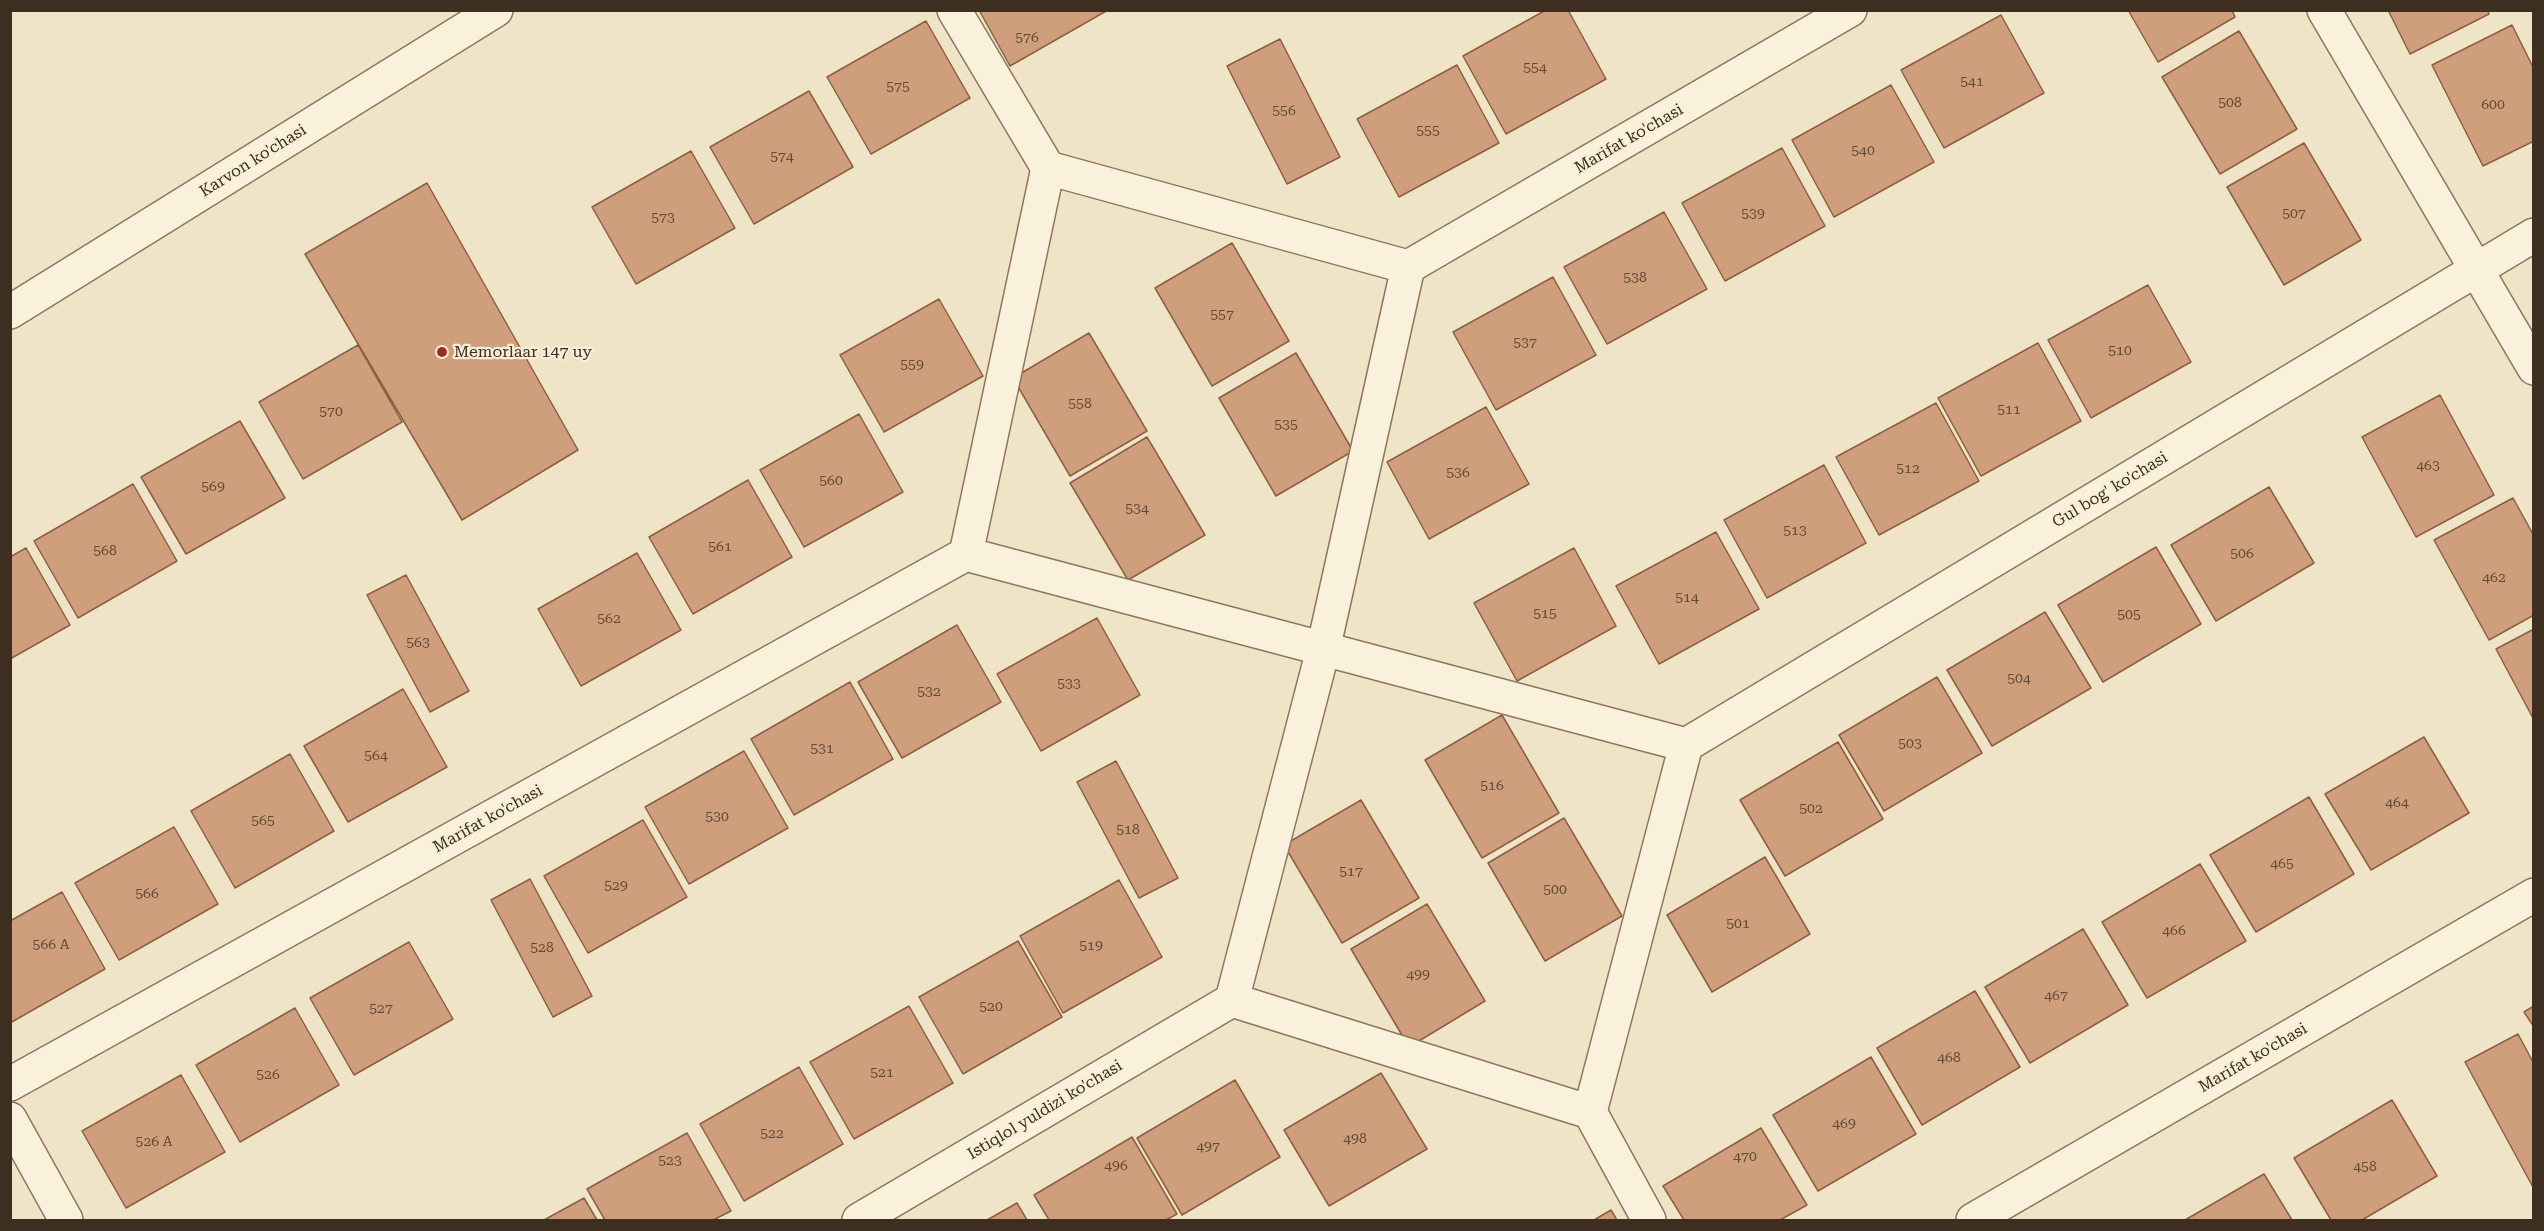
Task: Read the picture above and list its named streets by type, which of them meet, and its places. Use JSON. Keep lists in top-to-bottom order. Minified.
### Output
{"streets":{"street":["Marifat ko'chasi","Karvon ko'chasi","Gul bog' ko'chasi","Istiqlol yuldizi ko'chasi"]},"places":["Memorlaar 147 uy"],"house_numbers":["576","554","541","575","508","600","556","555","540","574","539","507","573","538","557","537","510","559","558","511","570","535","463","512","536","560","569","534","513","561","568","506","462","514","515","505","562","563","504","533","532","503","531","564","516","464","502","530","565","518","465","517","529","500","566","501","466","566 А","519","528","499","467","520","527","468","521","526","469","522","498","526 А","497","470","523","496","458"]}
